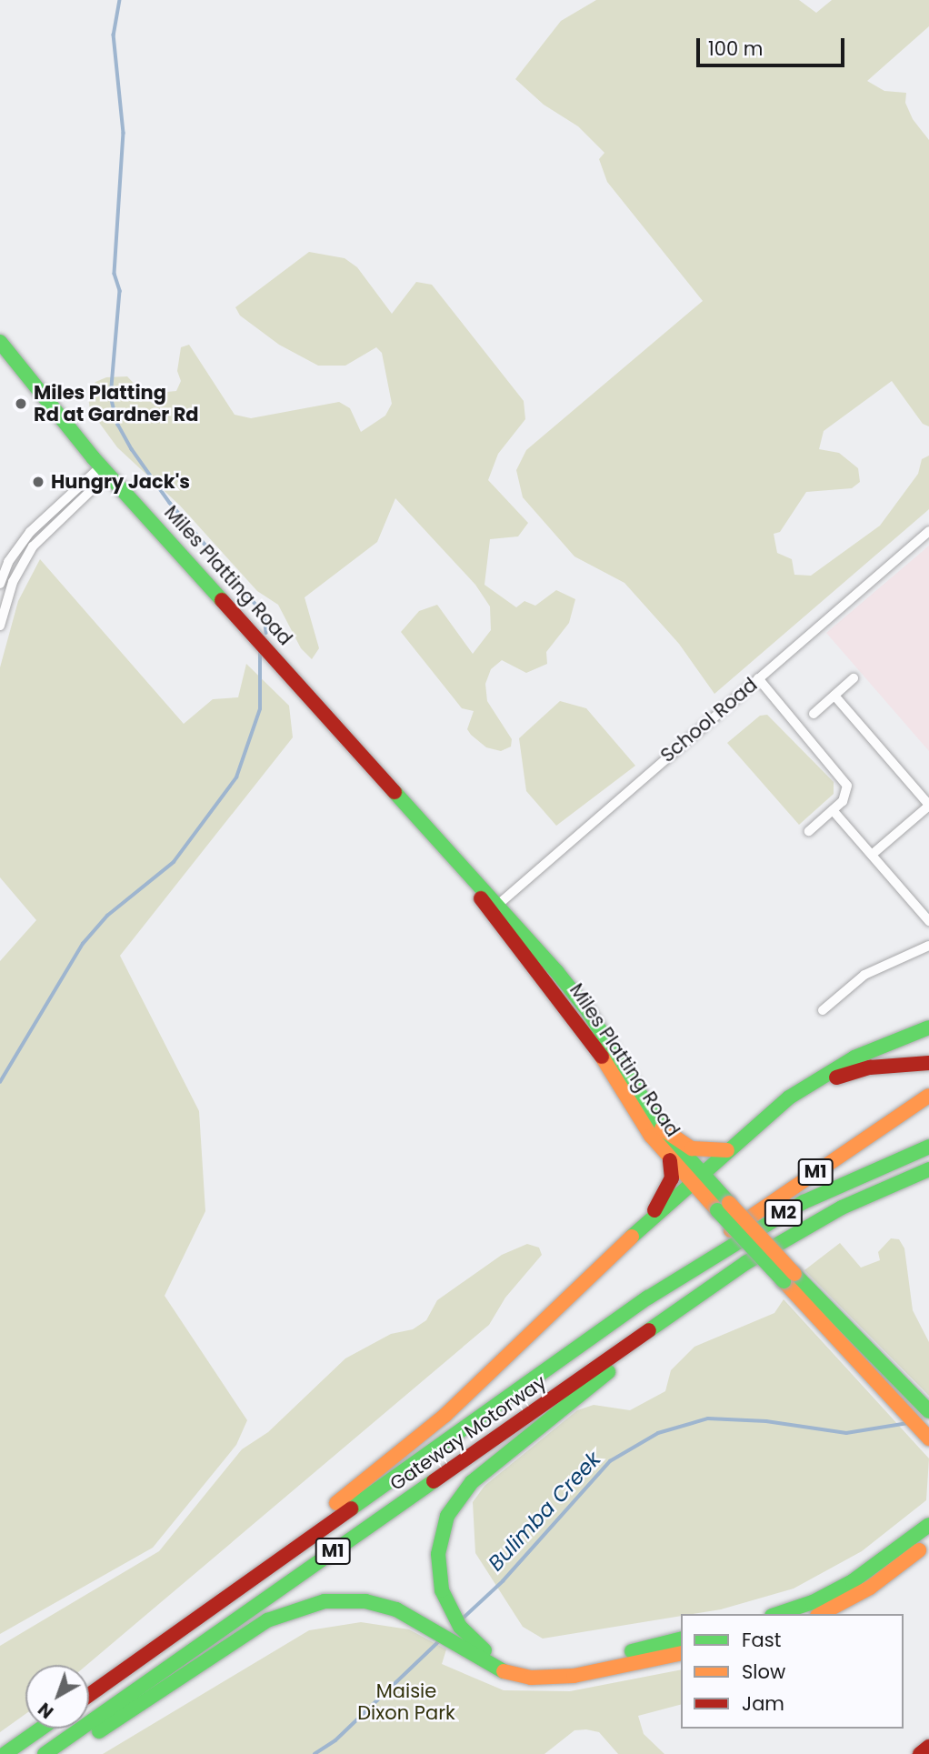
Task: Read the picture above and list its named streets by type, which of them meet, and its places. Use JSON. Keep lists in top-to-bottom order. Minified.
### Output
{"streets":{"main road":["Miles Platting Road","M1","M2","Gateway Motorway"],"street":["School Road"]},"crossings":[["Miles Platting Road","School Road"],["M1","Gateway Motorway"]],"water":["Bulimba Creek"],"parks":["Maisie Dixon Park"],"places":["Miles Platting Rd at Gardner Rd","Hungry Jack's"],"legend":["Fast","Slow","Jam"],"scale_bar":"100 m","north":"bottom left"}
